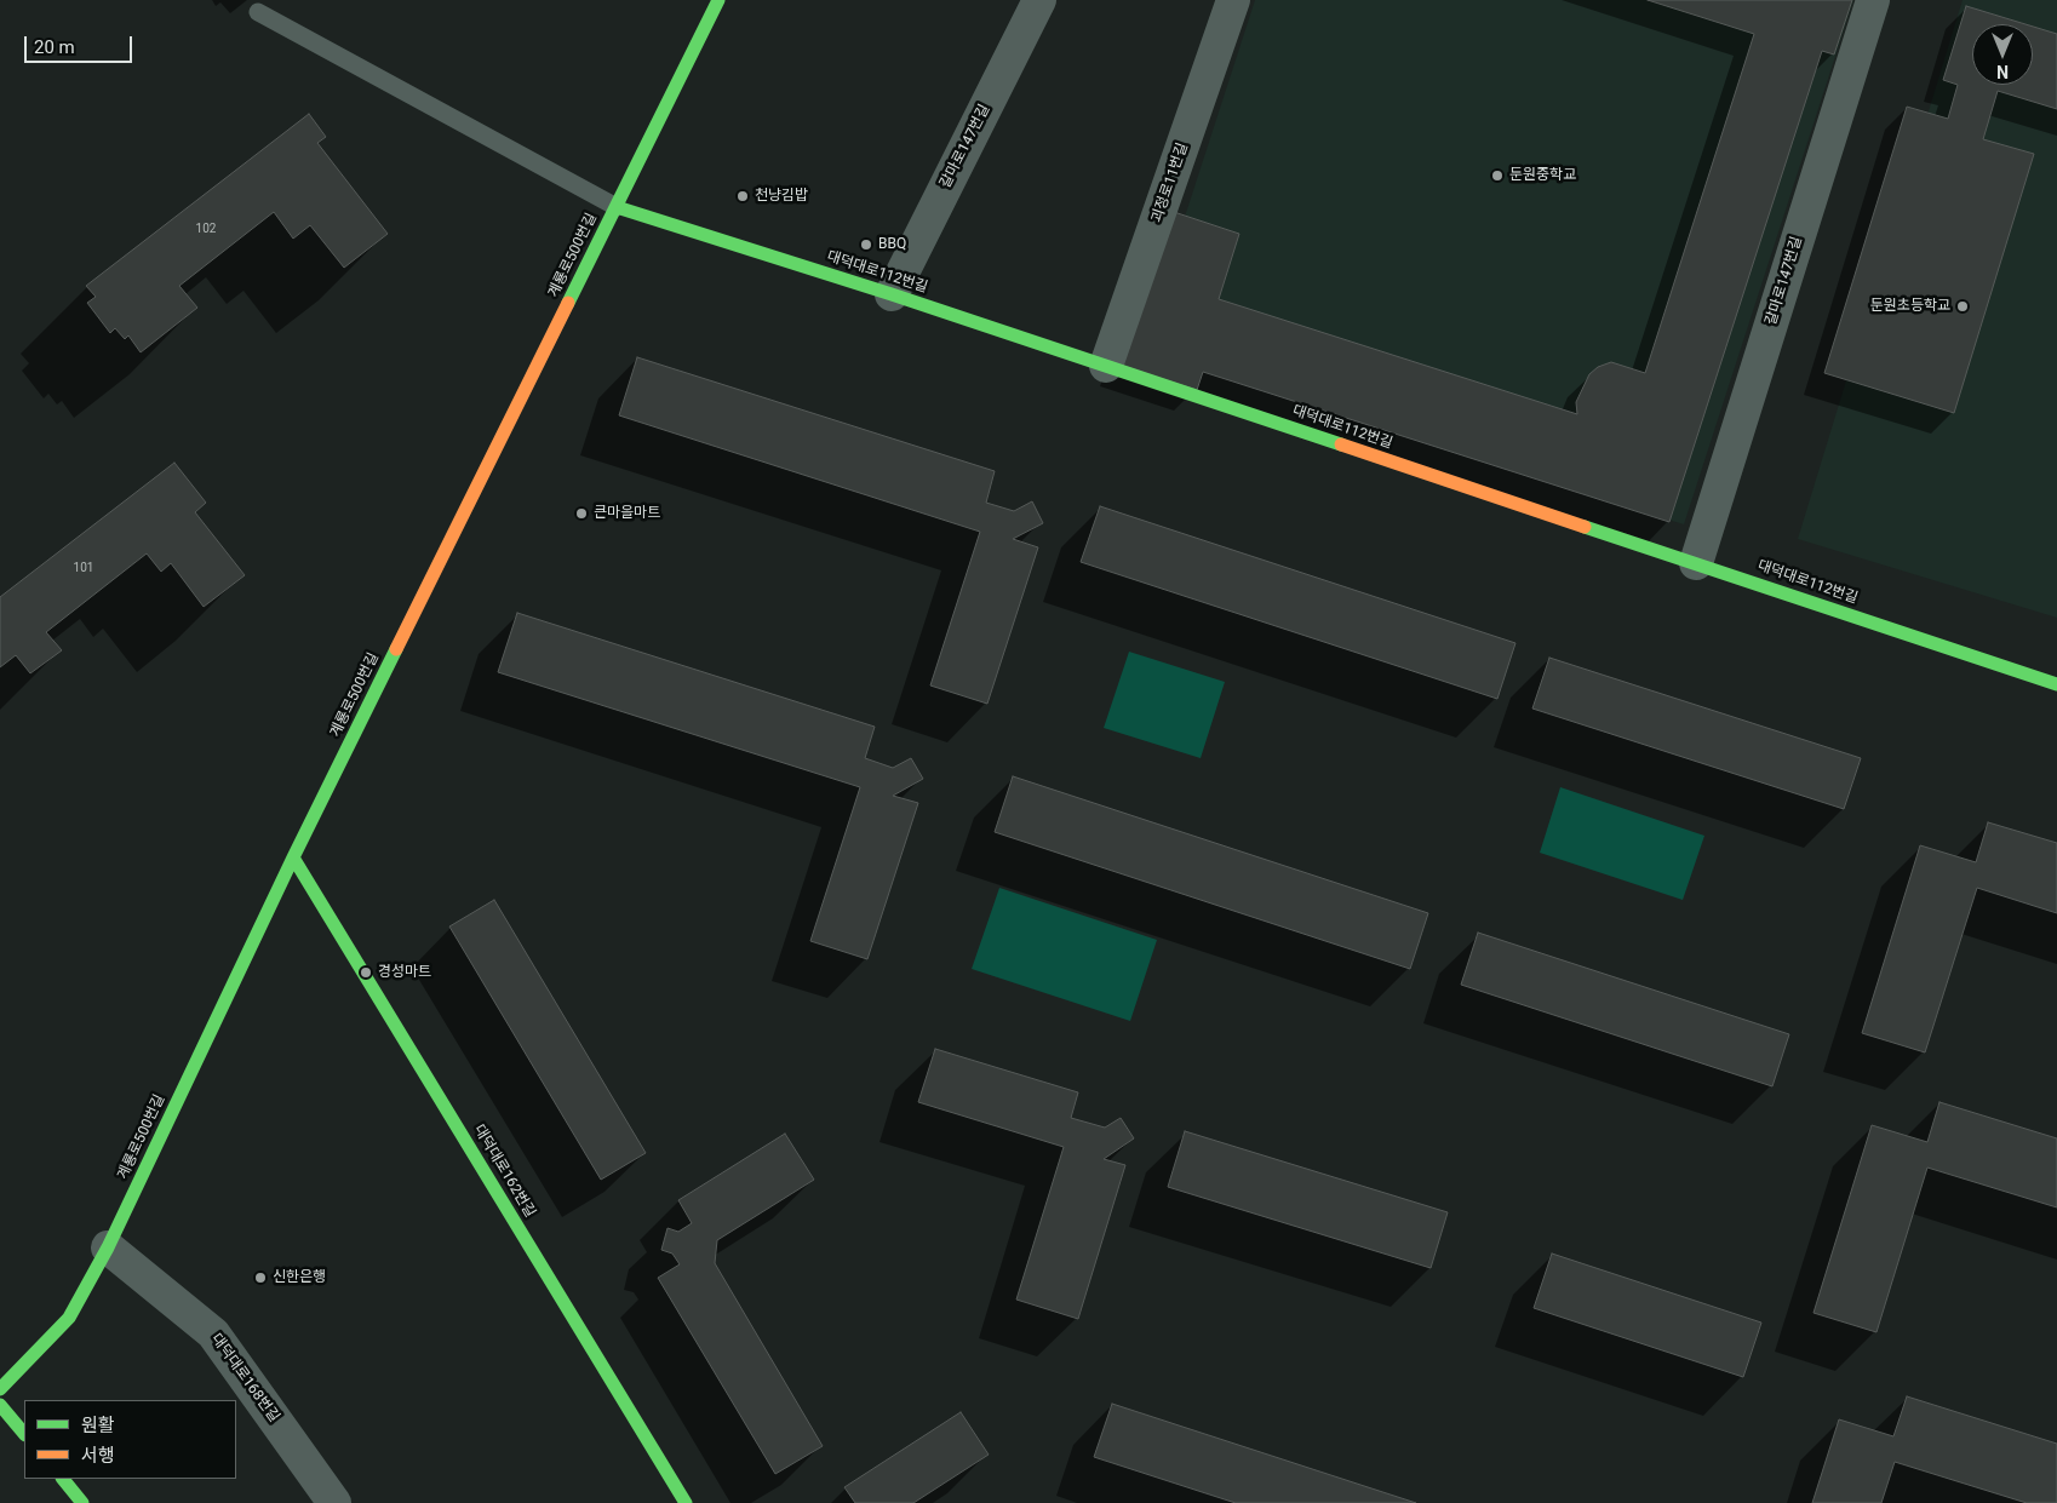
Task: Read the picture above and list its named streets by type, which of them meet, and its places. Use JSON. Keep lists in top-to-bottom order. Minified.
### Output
{"streets":{"street":["갈마로147번길","괴정로11번길","계룡로500번길","대덕대로112번길","대덕대로162번길","대덕대로168번길"]},"crossings":[["갈마로147번길","대덕대로112번길"],["괴정로11번길","대덕대로112번길"],["계룡로500번길","대덕대로112번길"],["계룡로500번길","대덕대로162번길"],["계룡로500번길","대덕대로168번길"]],"places":["둔원중학교","천냥김밥","BBQ","둔원초등학교","큰마을마트","경성마트","신한은행"],"house_numbers":["102","101"],"legend":["원활","서행"],"scale_bar":"20 m","north":"bottom"}
